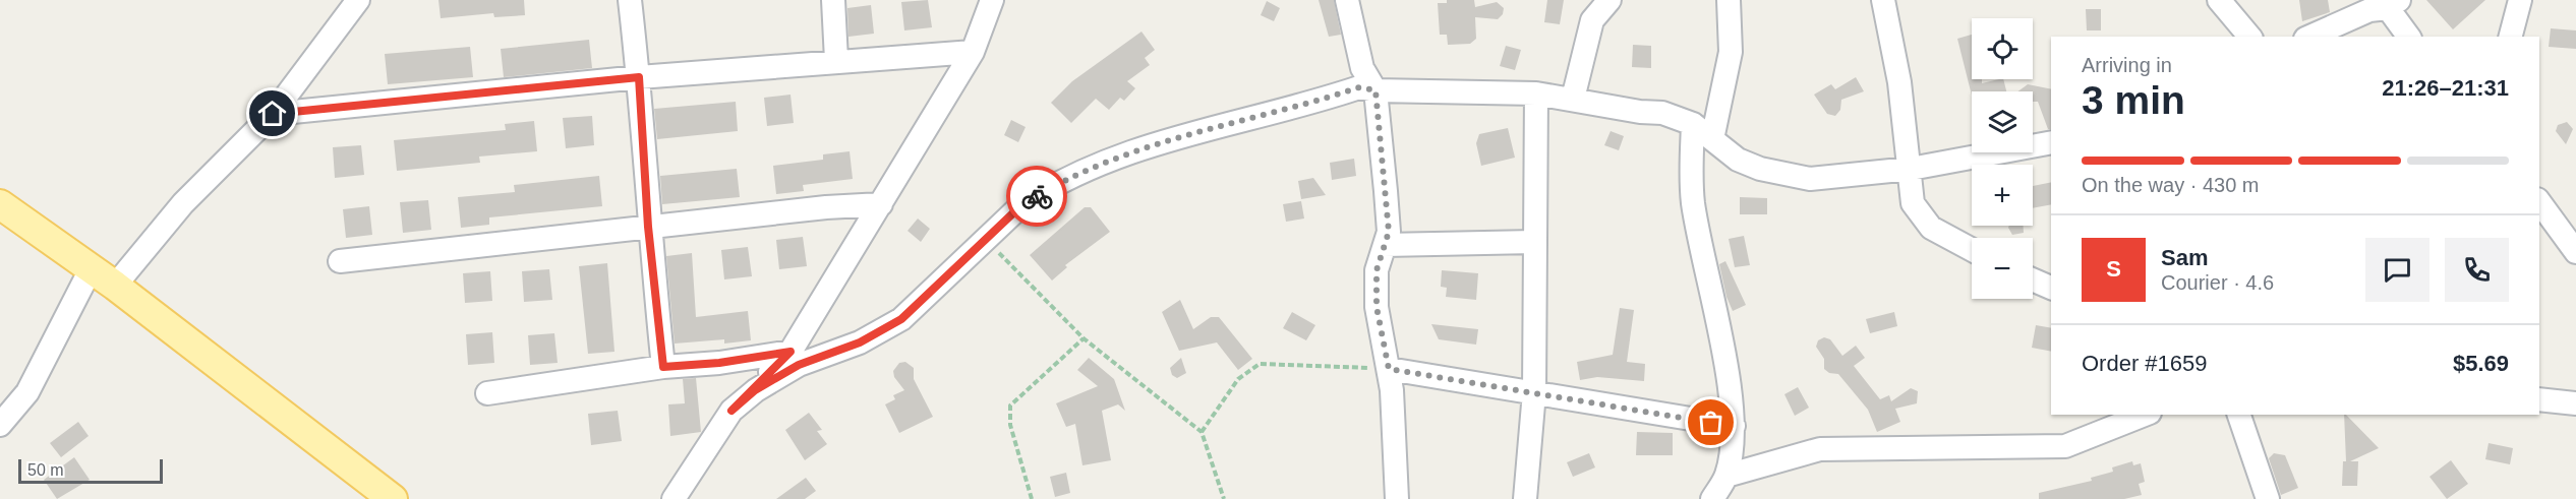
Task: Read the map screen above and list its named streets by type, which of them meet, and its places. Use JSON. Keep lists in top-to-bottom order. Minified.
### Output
{"scale_bar":"50 m","page":{"map_buttons":["+","−"],"heading":["3 min","Arriving in","21:26–21:31"],"panel":["Sam","Courier · 4.6","Order #1659","$5.69"],"bar":"On the way · 430 m","round":"S","scale":"50 m"}}
